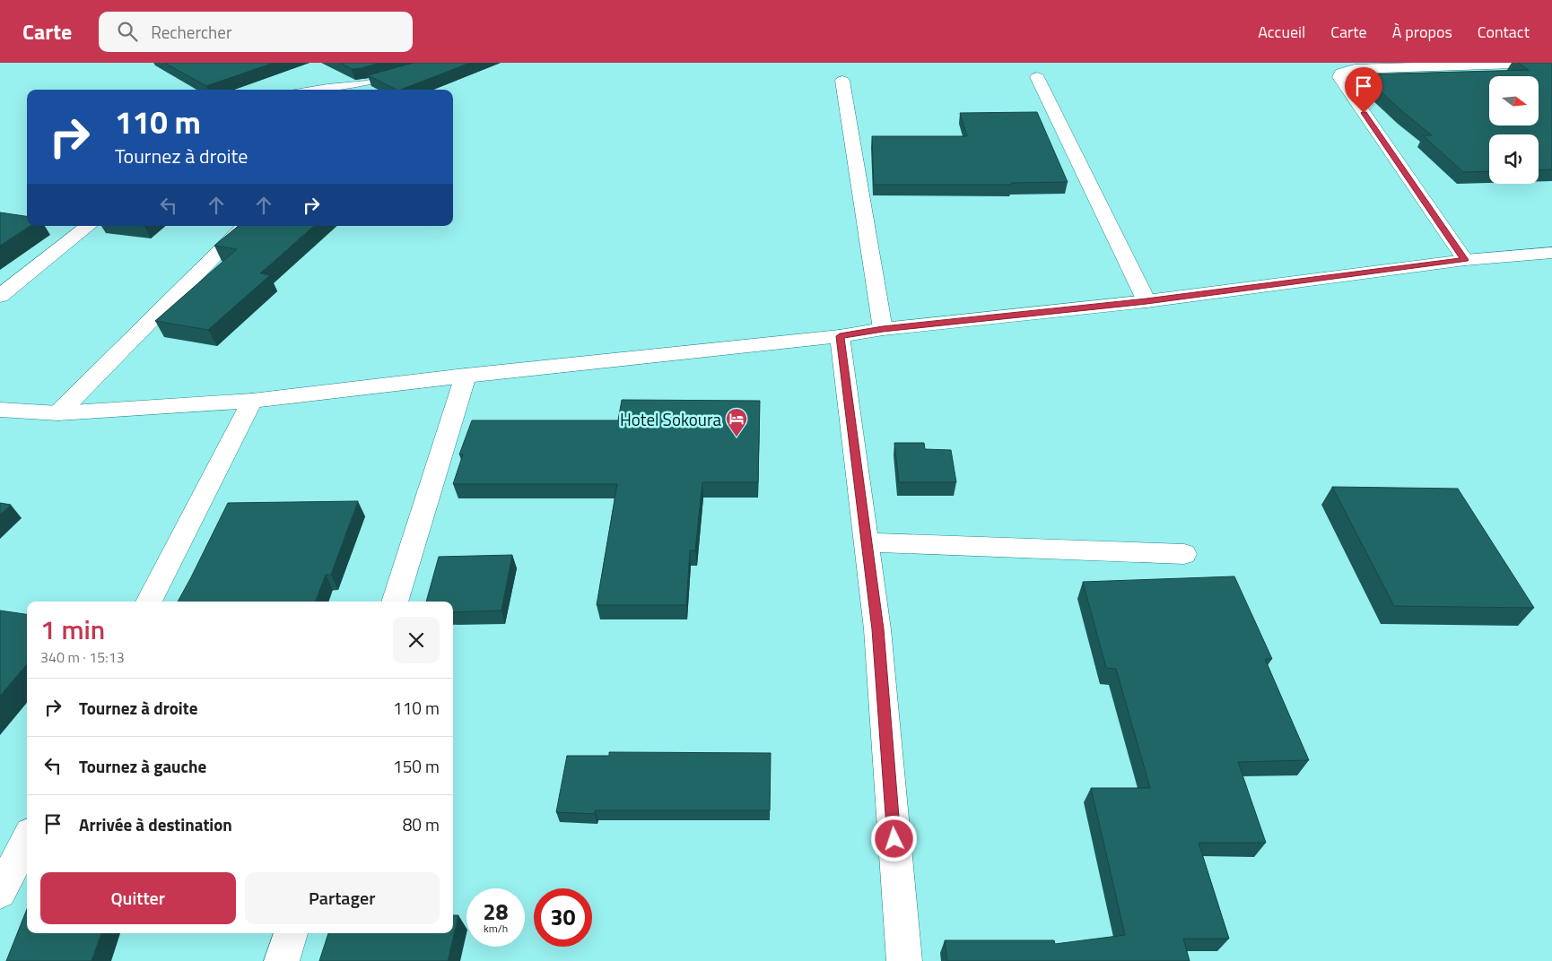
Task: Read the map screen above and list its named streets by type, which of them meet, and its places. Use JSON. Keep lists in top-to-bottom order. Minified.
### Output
{"places":{"hotel":["Hotel Sokoura"]},"north":"right","page":{"header":"Carte","search":"Rechercher","nav":["Accueil","Carte","À propos","Contact"],"turn":["110 m","Tournez à droite"],"heading":["1 min","340 m · 15:13"],"list":[{"name":"Tournez à droite","value":"110 m"},{"name":"Tournez à gauche","value":"150 m"},{"name":"Arrivée à destination","value":"80 m"}],"buttons":["Quitter","Partager"],"speed":"28 km/h","limit":"30"}}
